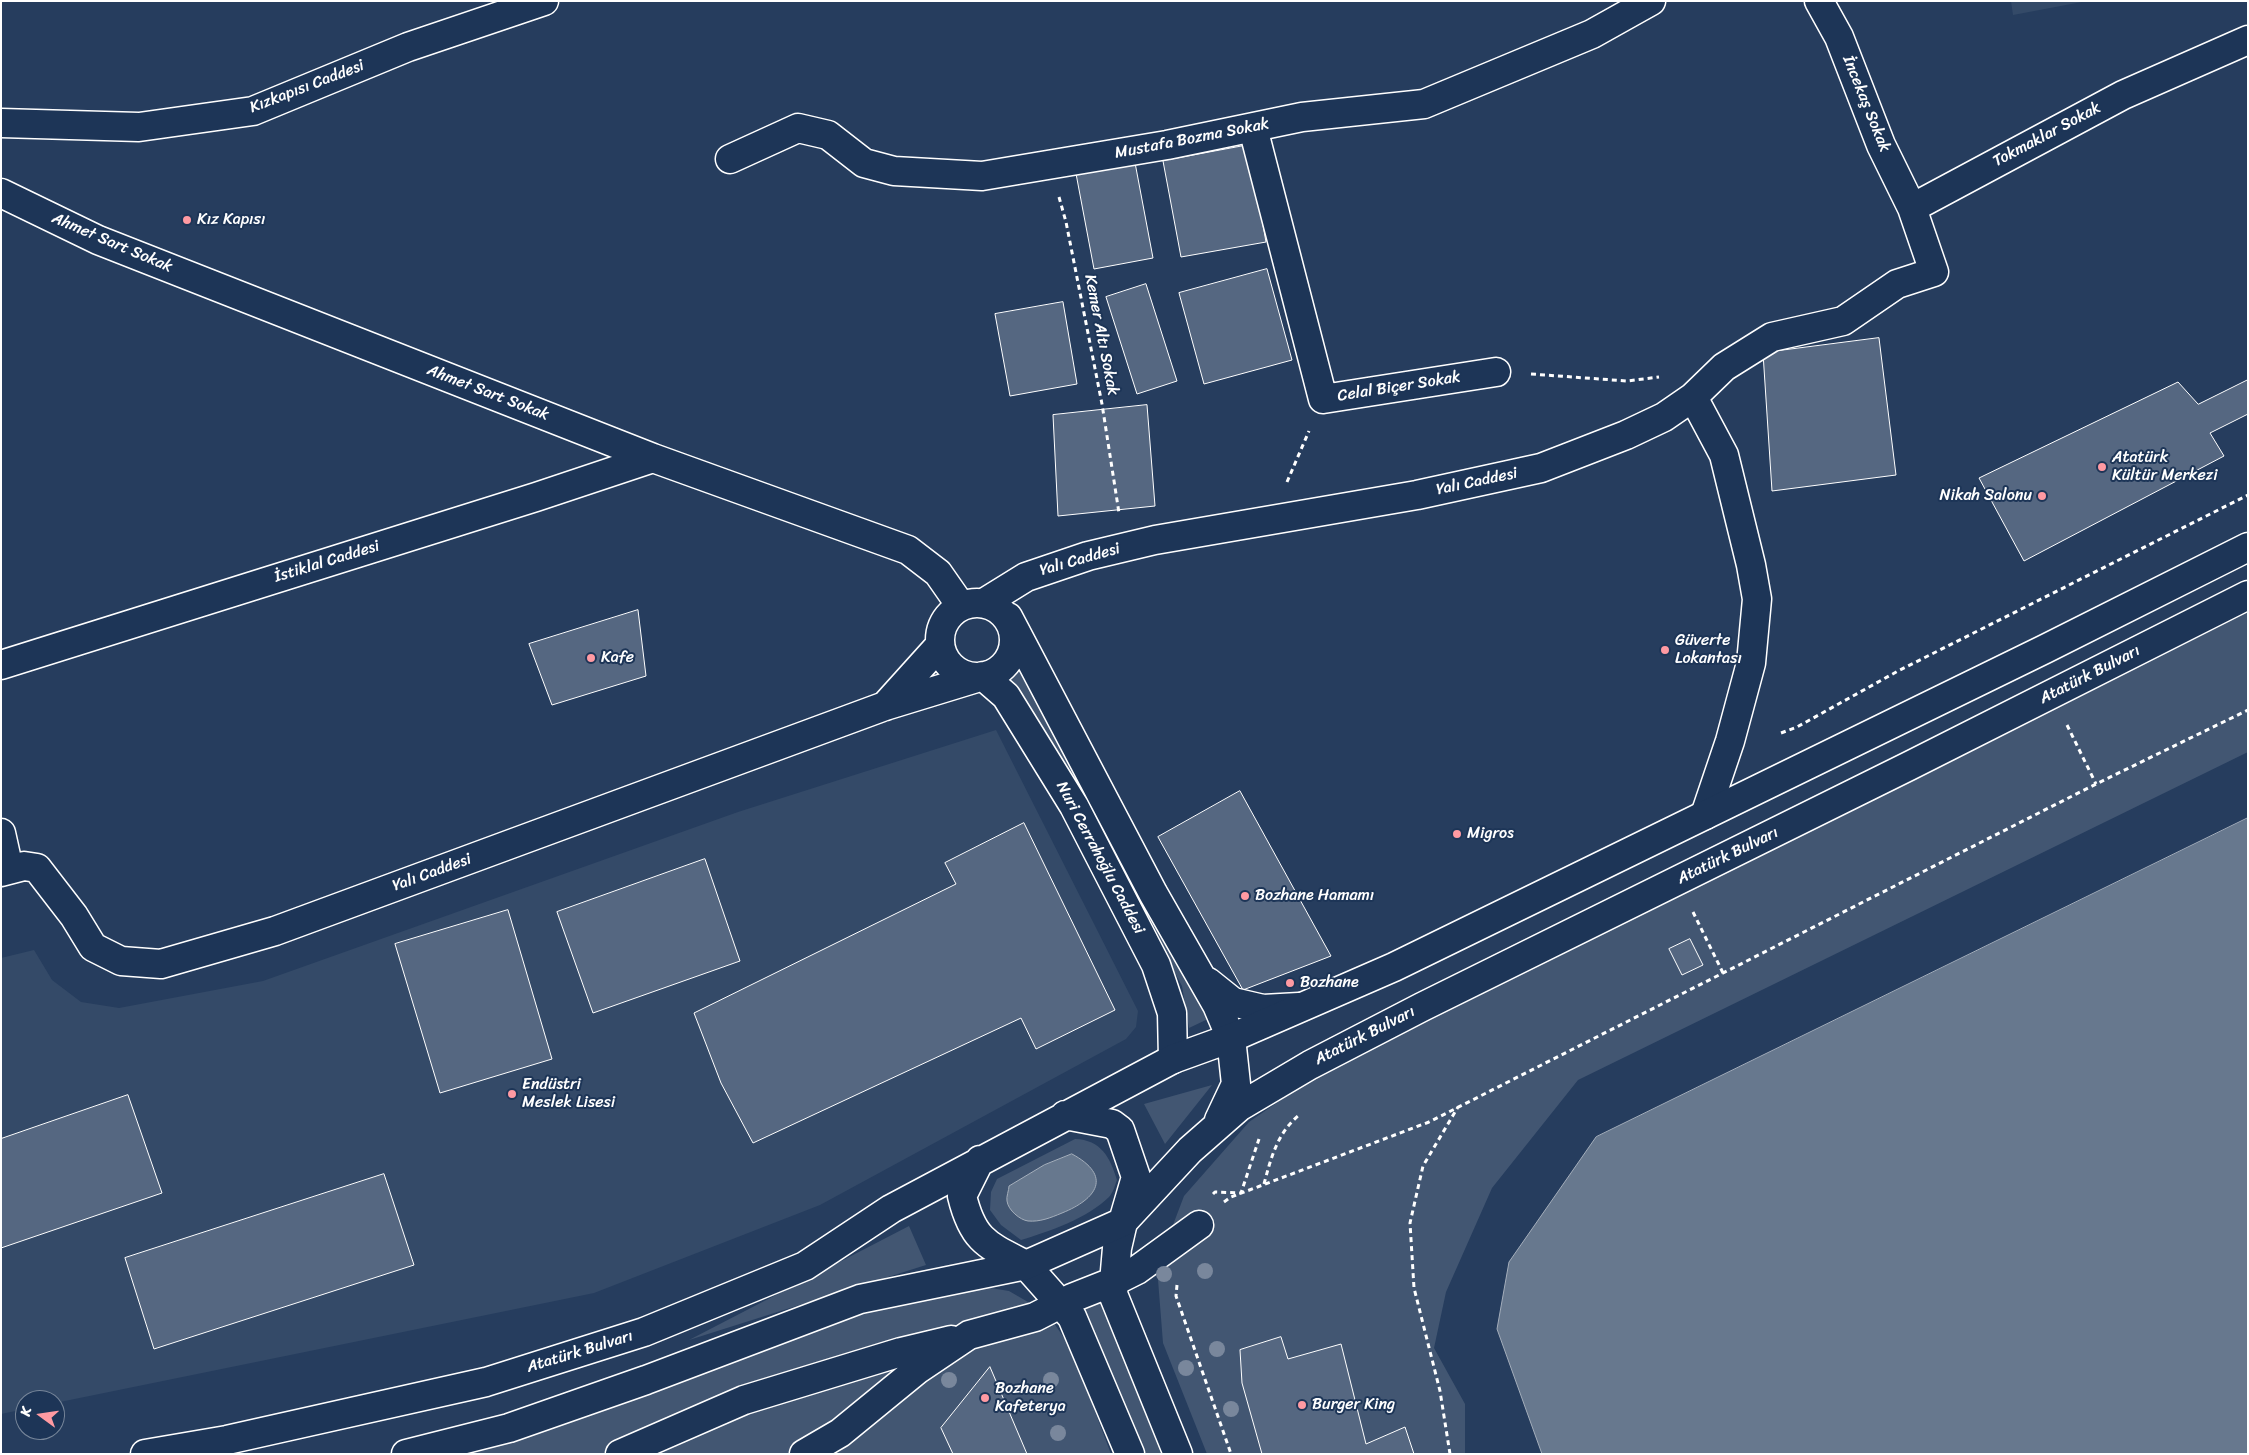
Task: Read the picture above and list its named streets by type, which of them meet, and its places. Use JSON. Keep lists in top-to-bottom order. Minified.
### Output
{"streets":{"street":["Kızkapısı Caddesi","İncekaş Sokak","Tokmaklar Sokak","Mustafa Bozma Sokak","Ahmet Sart Sokak","Celal Biçer Sokak","Yalı Caddesi","İstiklal Caddesi","Atatürk Bulvarı","Nuri Cerrahoğlu Caddesi"],"path":["Kemer Altı Sokak"]},"crossings":[["İncekaş Sokak","Tokmaklar Sokak"],["İncekaş Sokak","Yalı Caddesi"],["Tokmaklar Sokak","Yalı Caddesi"],["Mustafa Bozma Sokak","Kemer Altı Sokak"],["Mustafa Bozma Sokak","Celal Biçer Sokak"],["Ahmet Sart Sokak","Yalı Caddesi"],["Ahmet Sart Sokak","İstiklal Caddesi"],["Ahmet Sart Sokak","Nuri Cerrahoğlu Caddesi"],["Yalı Caddesi","Nuri Cerrahoğlu Caddesi"],["Atatürk Bulvarı","Nuri Cerrahoğlu Caddesi"]],"places":["Kız Kapısı","Atatürk Kültür Merkezi","Nikah Salonu","Güverte Lokantası","Kafe","Migros","Bozhane Hamamı","Bozhane","Endüstri Meslek Lisesi","Bozhane Kafeterya","Burger King"],"north":"left"}
